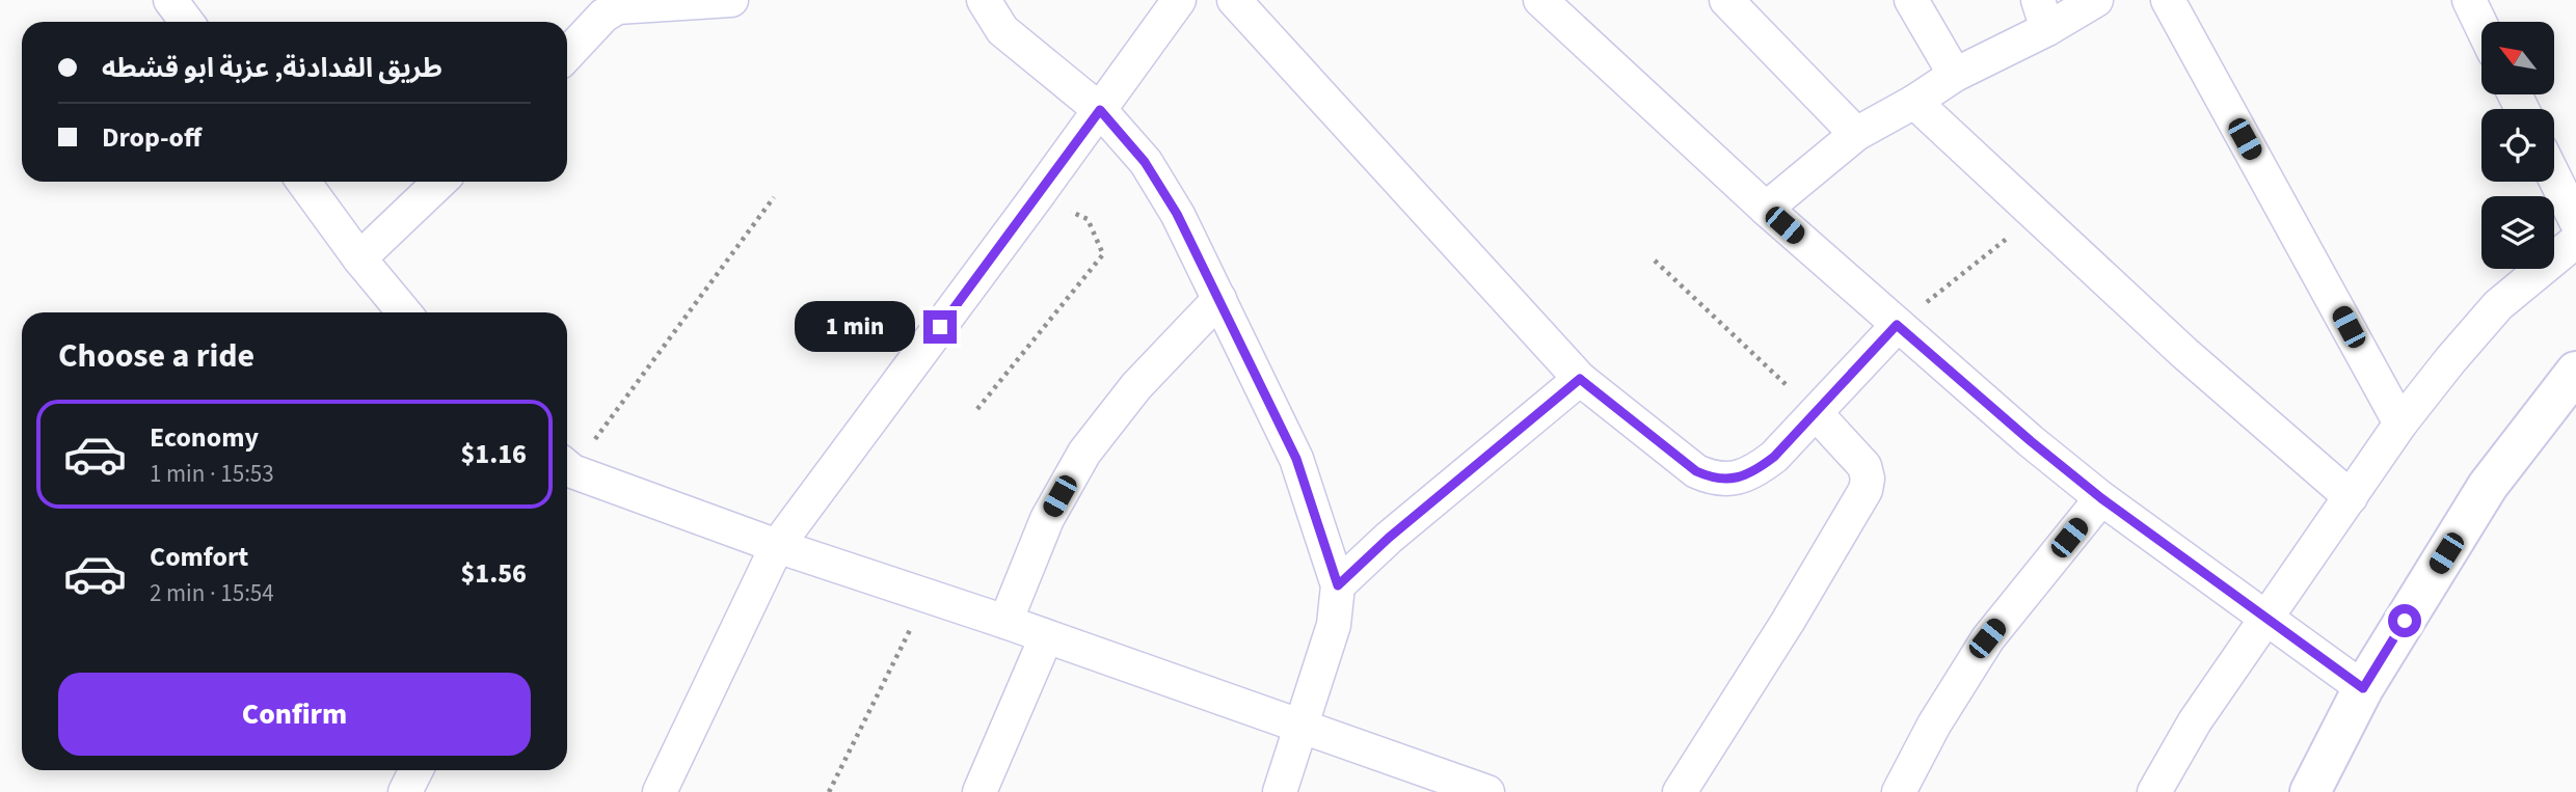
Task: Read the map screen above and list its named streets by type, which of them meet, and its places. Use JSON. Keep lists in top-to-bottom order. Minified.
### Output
{"north":"top left","page":{"banner":["طريق الفدادنة, عزبة ابو قشطه","Drop-off"],"bubble":"1 min","heading":"Choose a ride","list":[{"name":"Economy","note":"1 min · 15:53","value":"$1.16"},{"name":"Comfort","note":"2 min · 15:54","value":"$1.56"}],"buttons":"Confirm"}}
